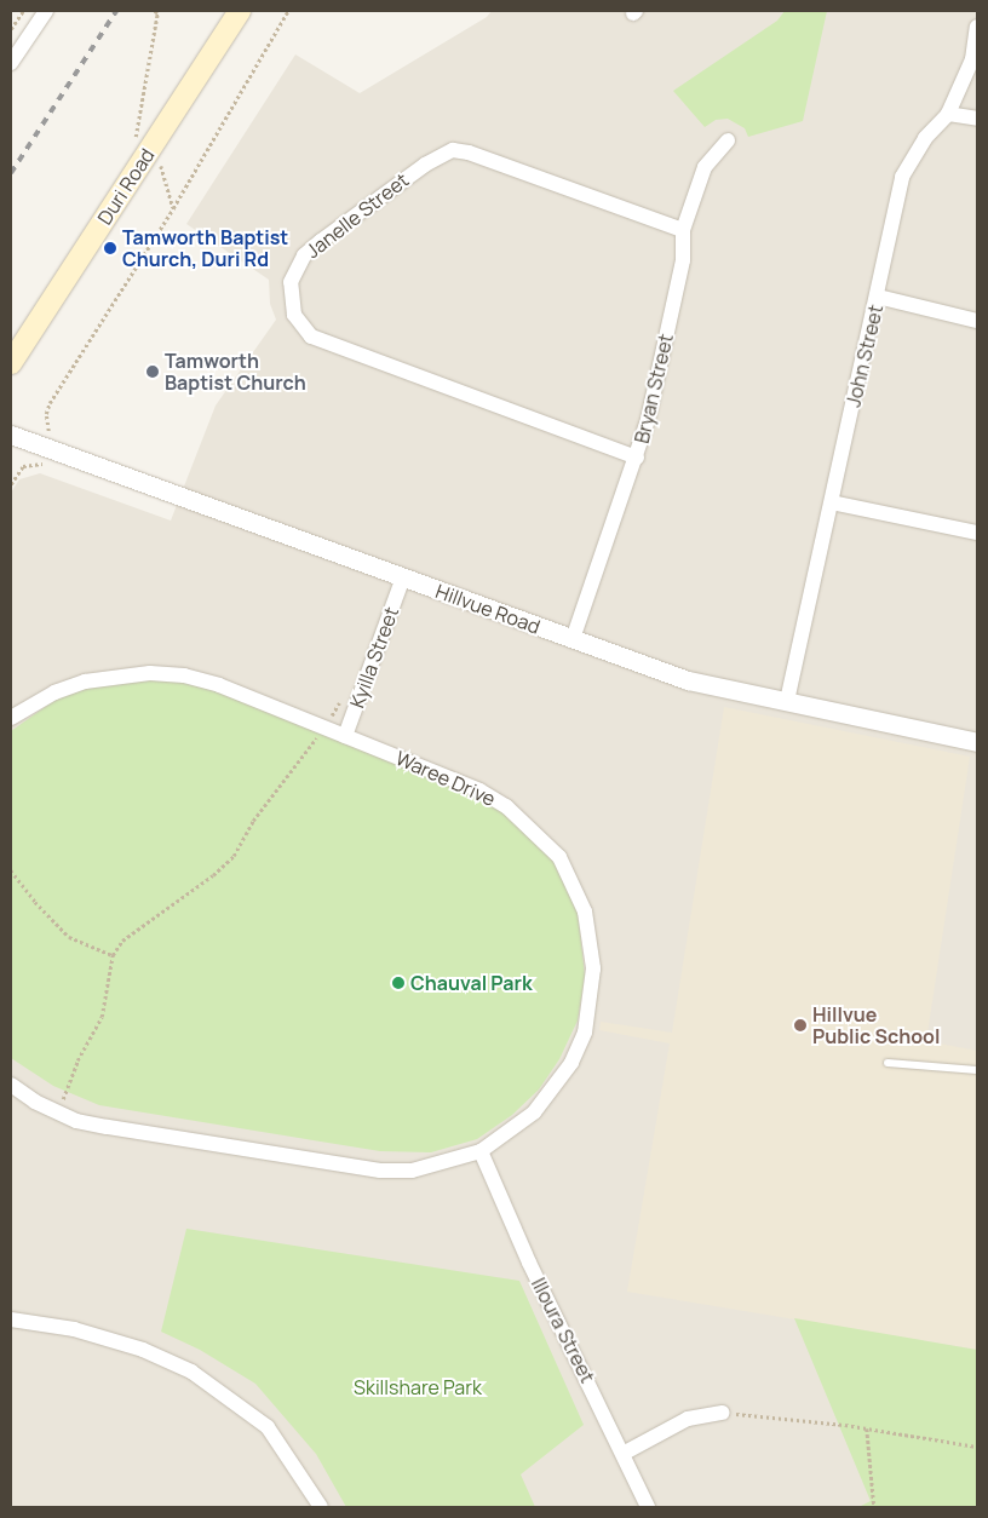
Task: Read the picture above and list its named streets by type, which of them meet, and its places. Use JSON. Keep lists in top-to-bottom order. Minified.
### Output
{"streets":{"main road":["Duri Road"],"street":["Janelle Street","John Street","Bryan Street","Hillvue Road","Kyilla Street","Waree Drive","Illoura Street"]},"crossings":[["Janelle Street","Bryan Street"],["John Street","Hillvue Road"],["Bryan Street","Hillvue Road"],["Hillvue Road","Kyilla Street"],["Kyilla Street","Waree Drive"],["Waree Drive","Illoura Street"]],"parks":["Skillshare Park"],"places":["Tamworth Baptist Church, Duri Rd","Tamworth Baptist Church","Chauval Park","Hillvue Public School"]}
